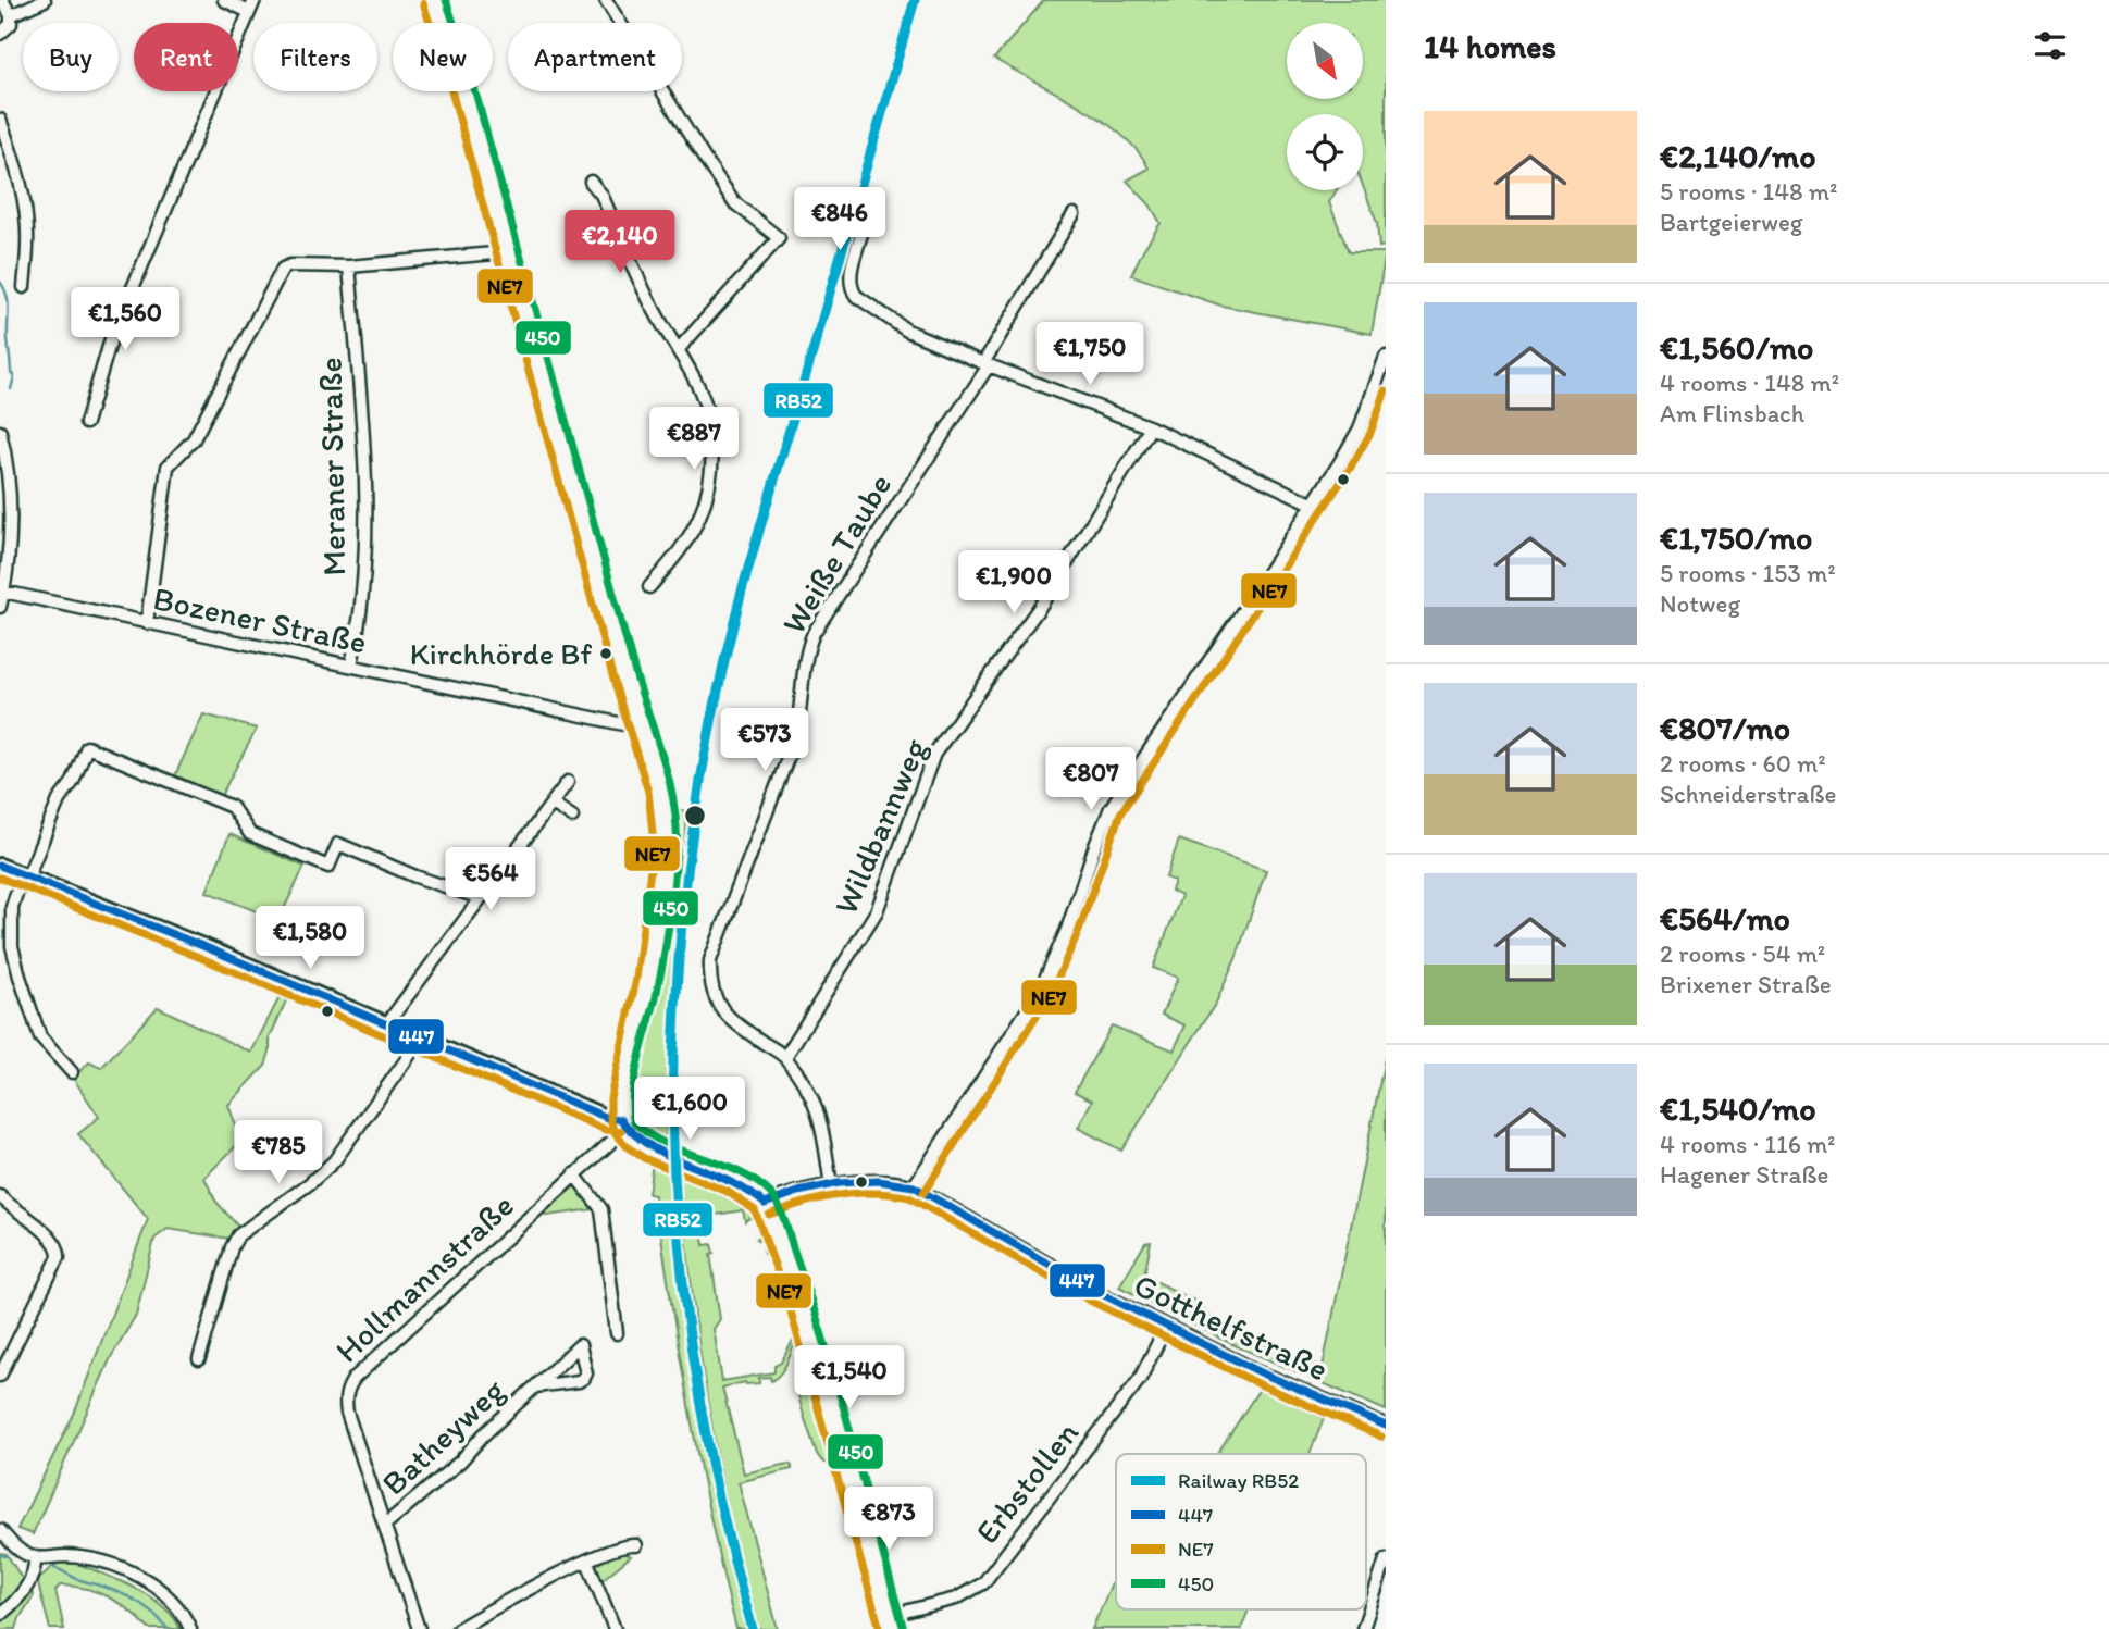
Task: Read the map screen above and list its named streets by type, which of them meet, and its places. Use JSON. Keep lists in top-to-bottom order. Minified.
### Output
{"streets":{"street":["Meraner Straße","Weiße Taube","Bozener Straße","Wildbannweg","Hollmannstraße","Gotthelfstraße","Batheyweg","Erbstollen"]},"crossings":[["Meraner Straße","Bozener Straße"],["Weiße Taube","Wildbannweg"],["Weiße Taube","Gotthelfstraße"],["Hollmannstraße","Batheyweg"],["Gotthelfstraße","Erbstollen"]],"places":["Kirchhörde Bf"],"lines":["rail line RB52","transit line 450","transit line NE7","transit line 447"],"legend":["Railway RB52","447","NE7","450"],"north":"bottom right","page":{"heading":"14 homes","chip":["Buy","Rent","Filters","New","Apartment"],"list":[{"name":"€2,140/mo","note":"5 rooms · 148 m² · Bartgeierweg"},{"name":"€1,560/mo","note":"4 rooms · 148 m² · Am Flinsbach"},{"name":"€1,750/mo","note":"5 rooms · 153 m² · Notweg"},{"name":"€807/mo","note":"2 rooms · 60 m² · Schneiderstraße"},{"name":"€564/mo","note":"2 rooms · 54 m² · Brixener Straße"},{"name":"€1,540/mo","note":"4 rooms · 116 m² · Hagener Straße"}],"price":["€846","€2,140","€1,560","€1,750","€887","€1,900","€573","€807","€564","€1,580","€1,600","€785","€1,540","€873"]}}
